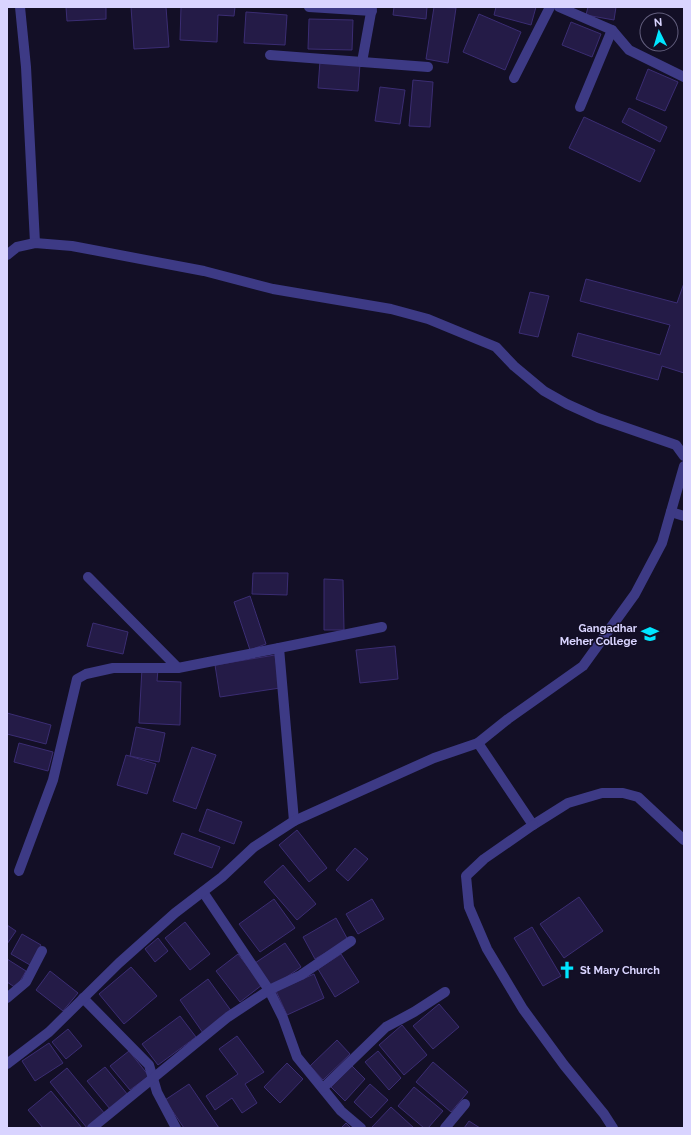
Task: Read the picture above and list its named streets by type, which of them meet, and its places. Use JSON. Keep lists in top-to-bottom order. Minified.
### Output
{"places":{"school or university":["Gangadhar Meher College"],"church":["St Mary Church"]},"north":"top"}
